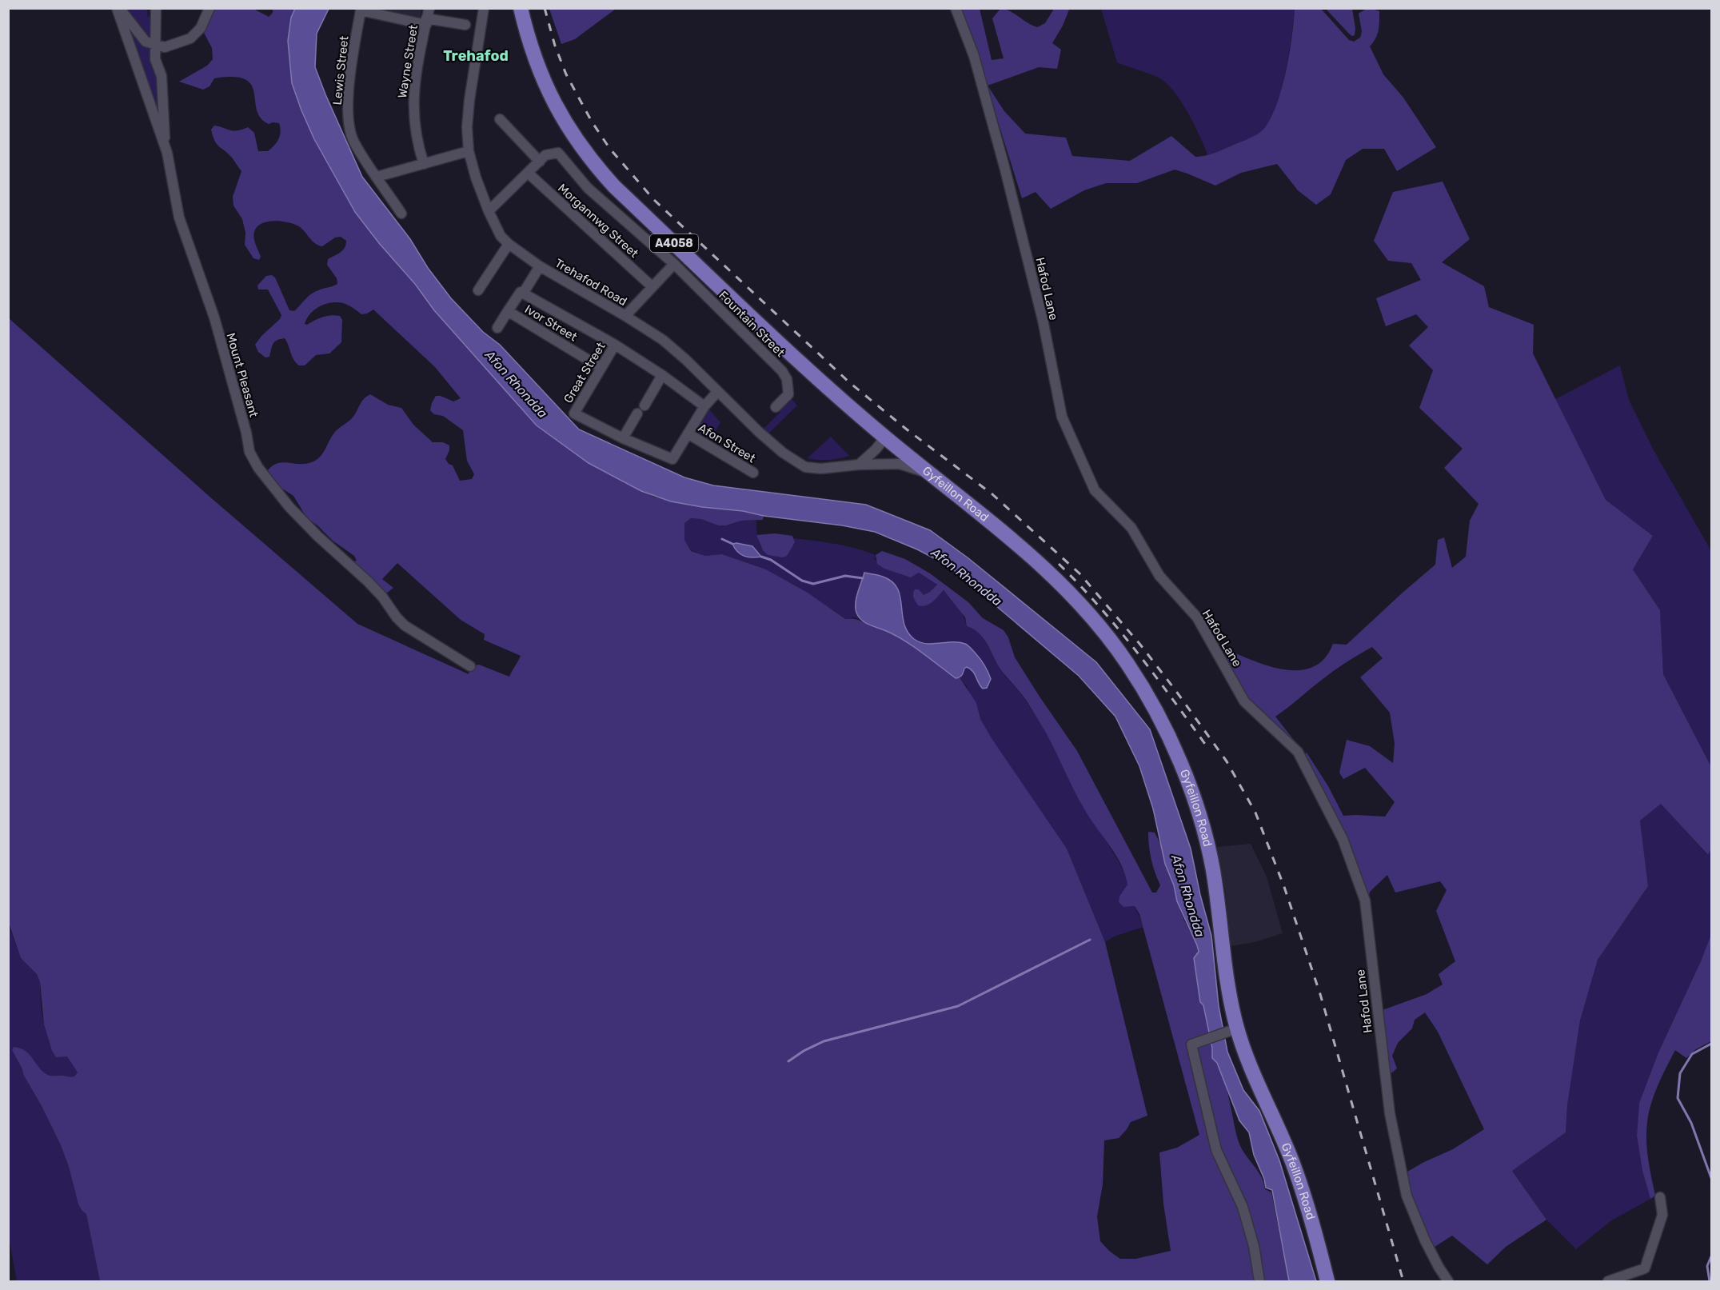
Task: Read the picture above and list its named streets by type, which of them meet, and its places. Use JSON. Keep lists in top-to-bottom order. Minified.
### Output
{"streets":{"main road":["A4058","Gyfeillon Road"],"street":["Wayne Street","Lewis Street","Morgannwg Street","Trehafod Road","Hafod Lane","Ivor Street","Fountain Street","Great Street","Mount Pleasant","Afon Street"]},"crossings":[["Wayne Street","Lewis Street"],["A4058","Gyfeillon Road"],["Trehafod Road","Ivor Street"],["Trehafod Road","Gyfeillon Road"],["Ivor Street","Great Street"]],"districts":["Trehafod"],"water":["Afon Rhondda"]}
